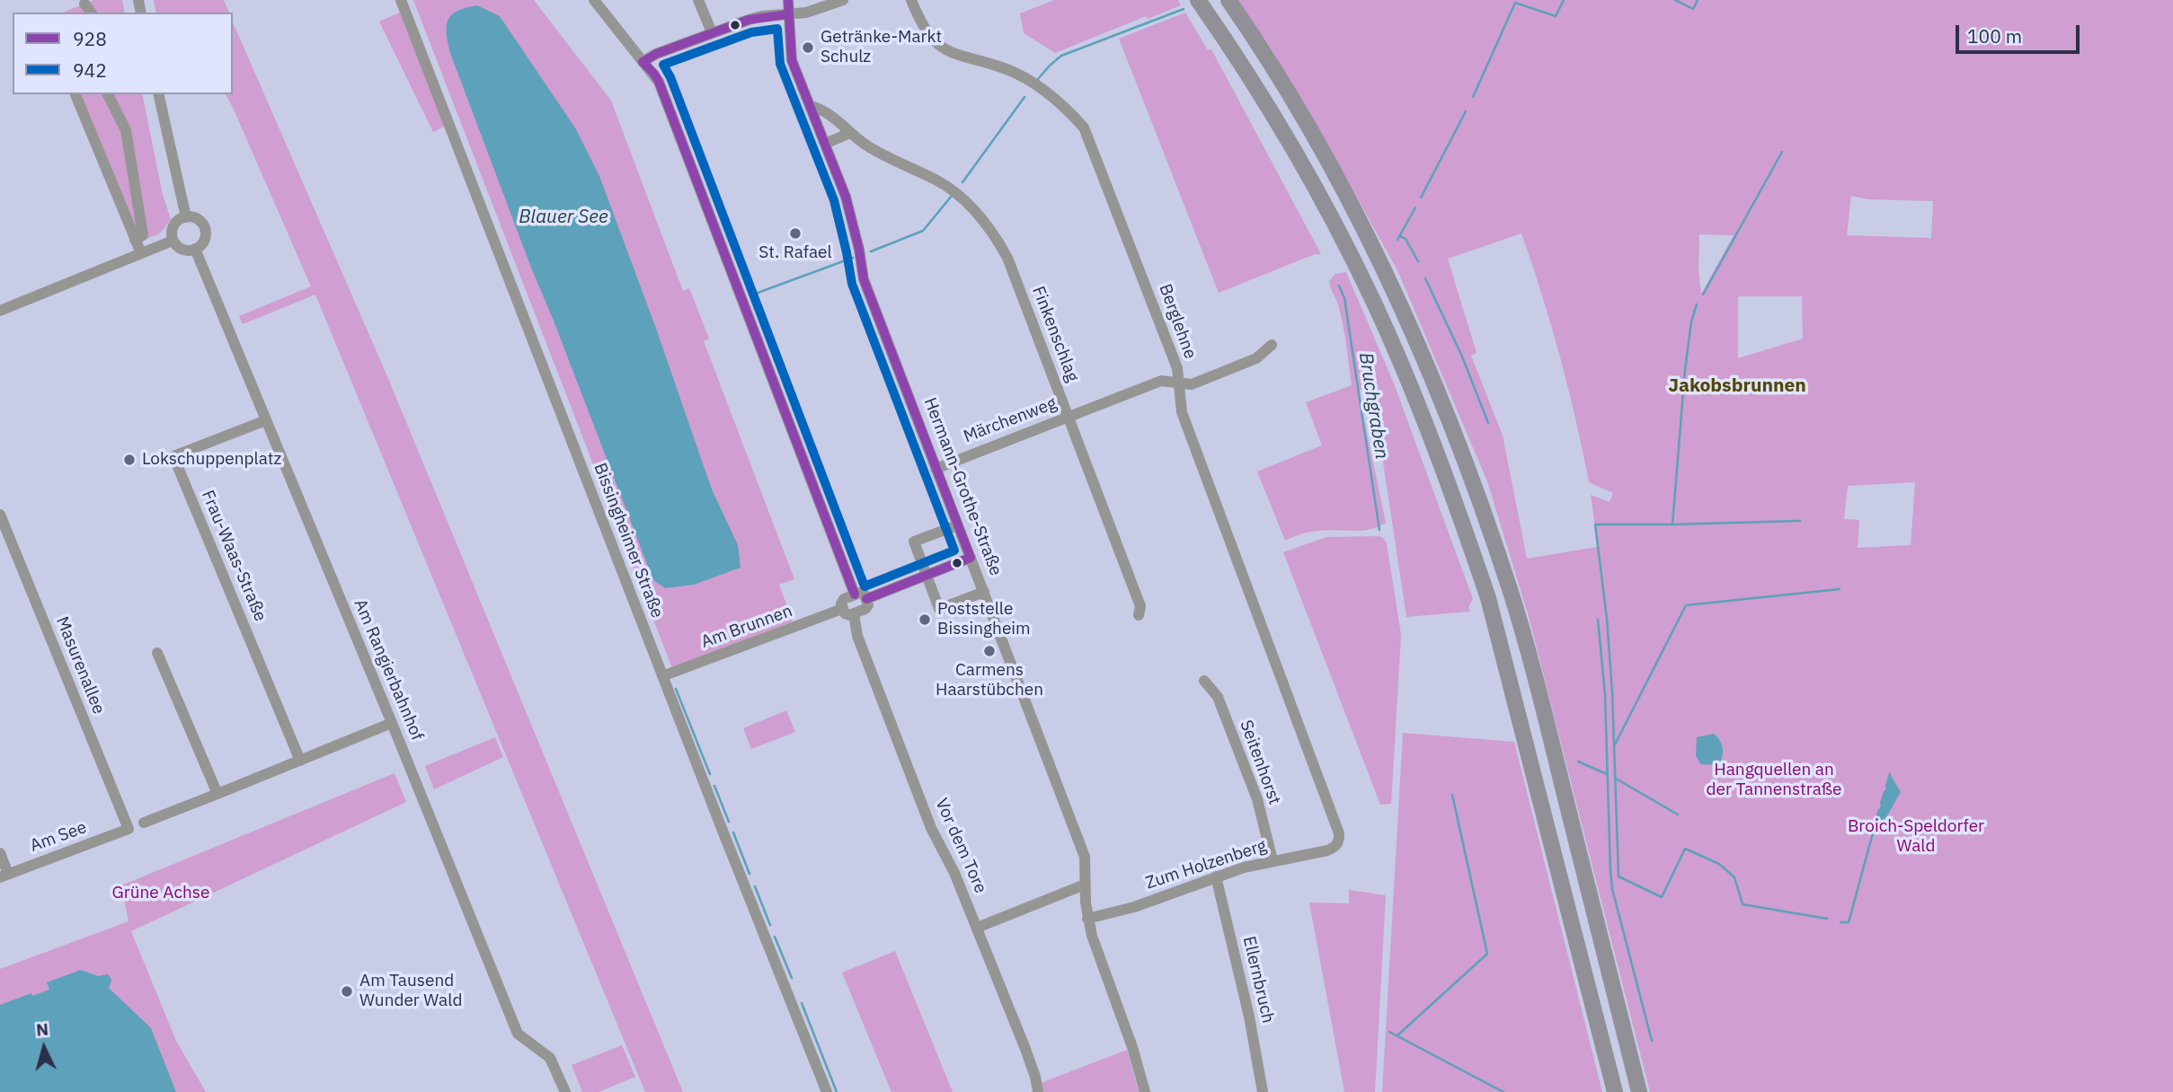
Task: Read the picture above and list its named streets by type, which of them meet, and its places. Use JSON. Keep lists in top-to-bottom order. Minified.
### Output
{"streets":{"street":["Berglehne","Finkenschlag","Märchenweg","Hermann-Grothe-Straße","Bissingheimer Straße","Frau-Waas-Straße","Am Brunnen","Masurenallee","Am Rangierbahnhof","Seitenhorst","Am See","Vor dem Tore","Zum Holzenberg","Ellernbruch"]},"crossings":[["Berglehne","Märchenweg"],["Berglehne","Zum Holzenberg"],["Finkenschlag","Märchenweg"],["Finkenschlag","Hermann-Grothe-Straße"],["Märchenweg","Hermann-Grothe-Straße"],["Hermann-Grothe-Straße","Zum Holzenberg"],["Bissingheimer Straße","Am Brunnen"],["Frau-Waas-Straße","Am Rangierbahnhof"],["Am Brunnen","Vor dem Tore"],["Masurenallee","Am See"],["Seitenhorst","Zum Holzenberg"],["Zum Holzenberg","Ellernbruch"]],"districts":["Jakobsbrunnen"],"water":["Blauer See","Bruchgraben"],"parks":["Hangquellen an der Tannenstraße","Broich-Speldorfer Wald","Grüne Achse"],"places":["Getränke-Markt Schulz","St. Rafael","Lokschuppenplatz","Poststelle Bissingheim","Carmens Haarstübchen","Am Tausend Wunder Wald"],"lines":["transit line 928","transit line 942"],"legend":["928","942"],"scale_bar":"100 m","north":"top"}
